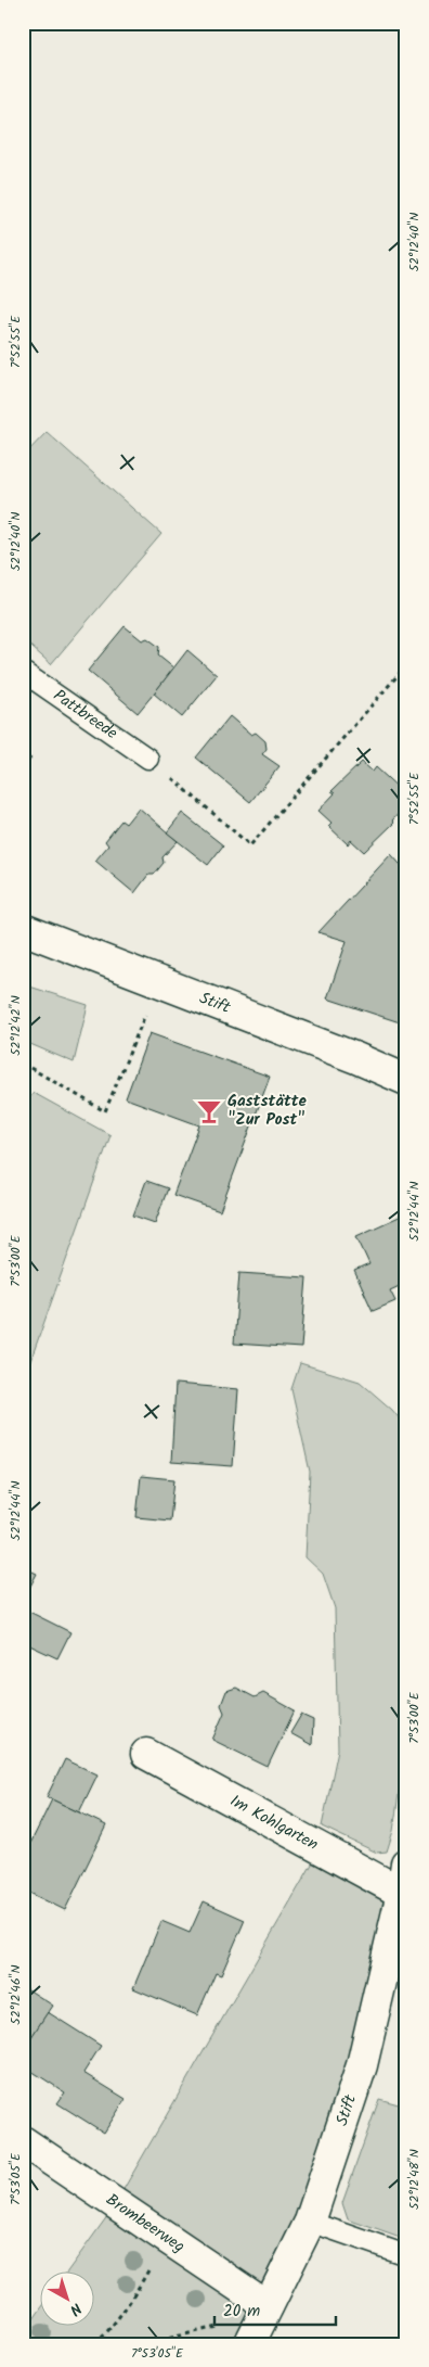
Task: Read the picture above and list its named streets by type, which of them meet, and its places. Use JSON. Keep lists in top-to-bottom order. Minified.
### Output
{"streets":{"street":["Stift","Im Kohlgarten","Brombeerweg"],"lane":["Pattbreede"]},"crossings":[["Stift","Im Kohlgarten"],["Stift","Brombeerweg"]],"places":{"bar":["Gaststätte \"Zur Post\""]},"scale_bar":"20 m","north":"bottom right","coordinates":["52°12'40\"N","7°52'55\"E","52°12'42\"N","52°12'44\"N","7°53'00\"E","52°12'46\"N","52°12'48\"N","7°53'05\"E"]}
